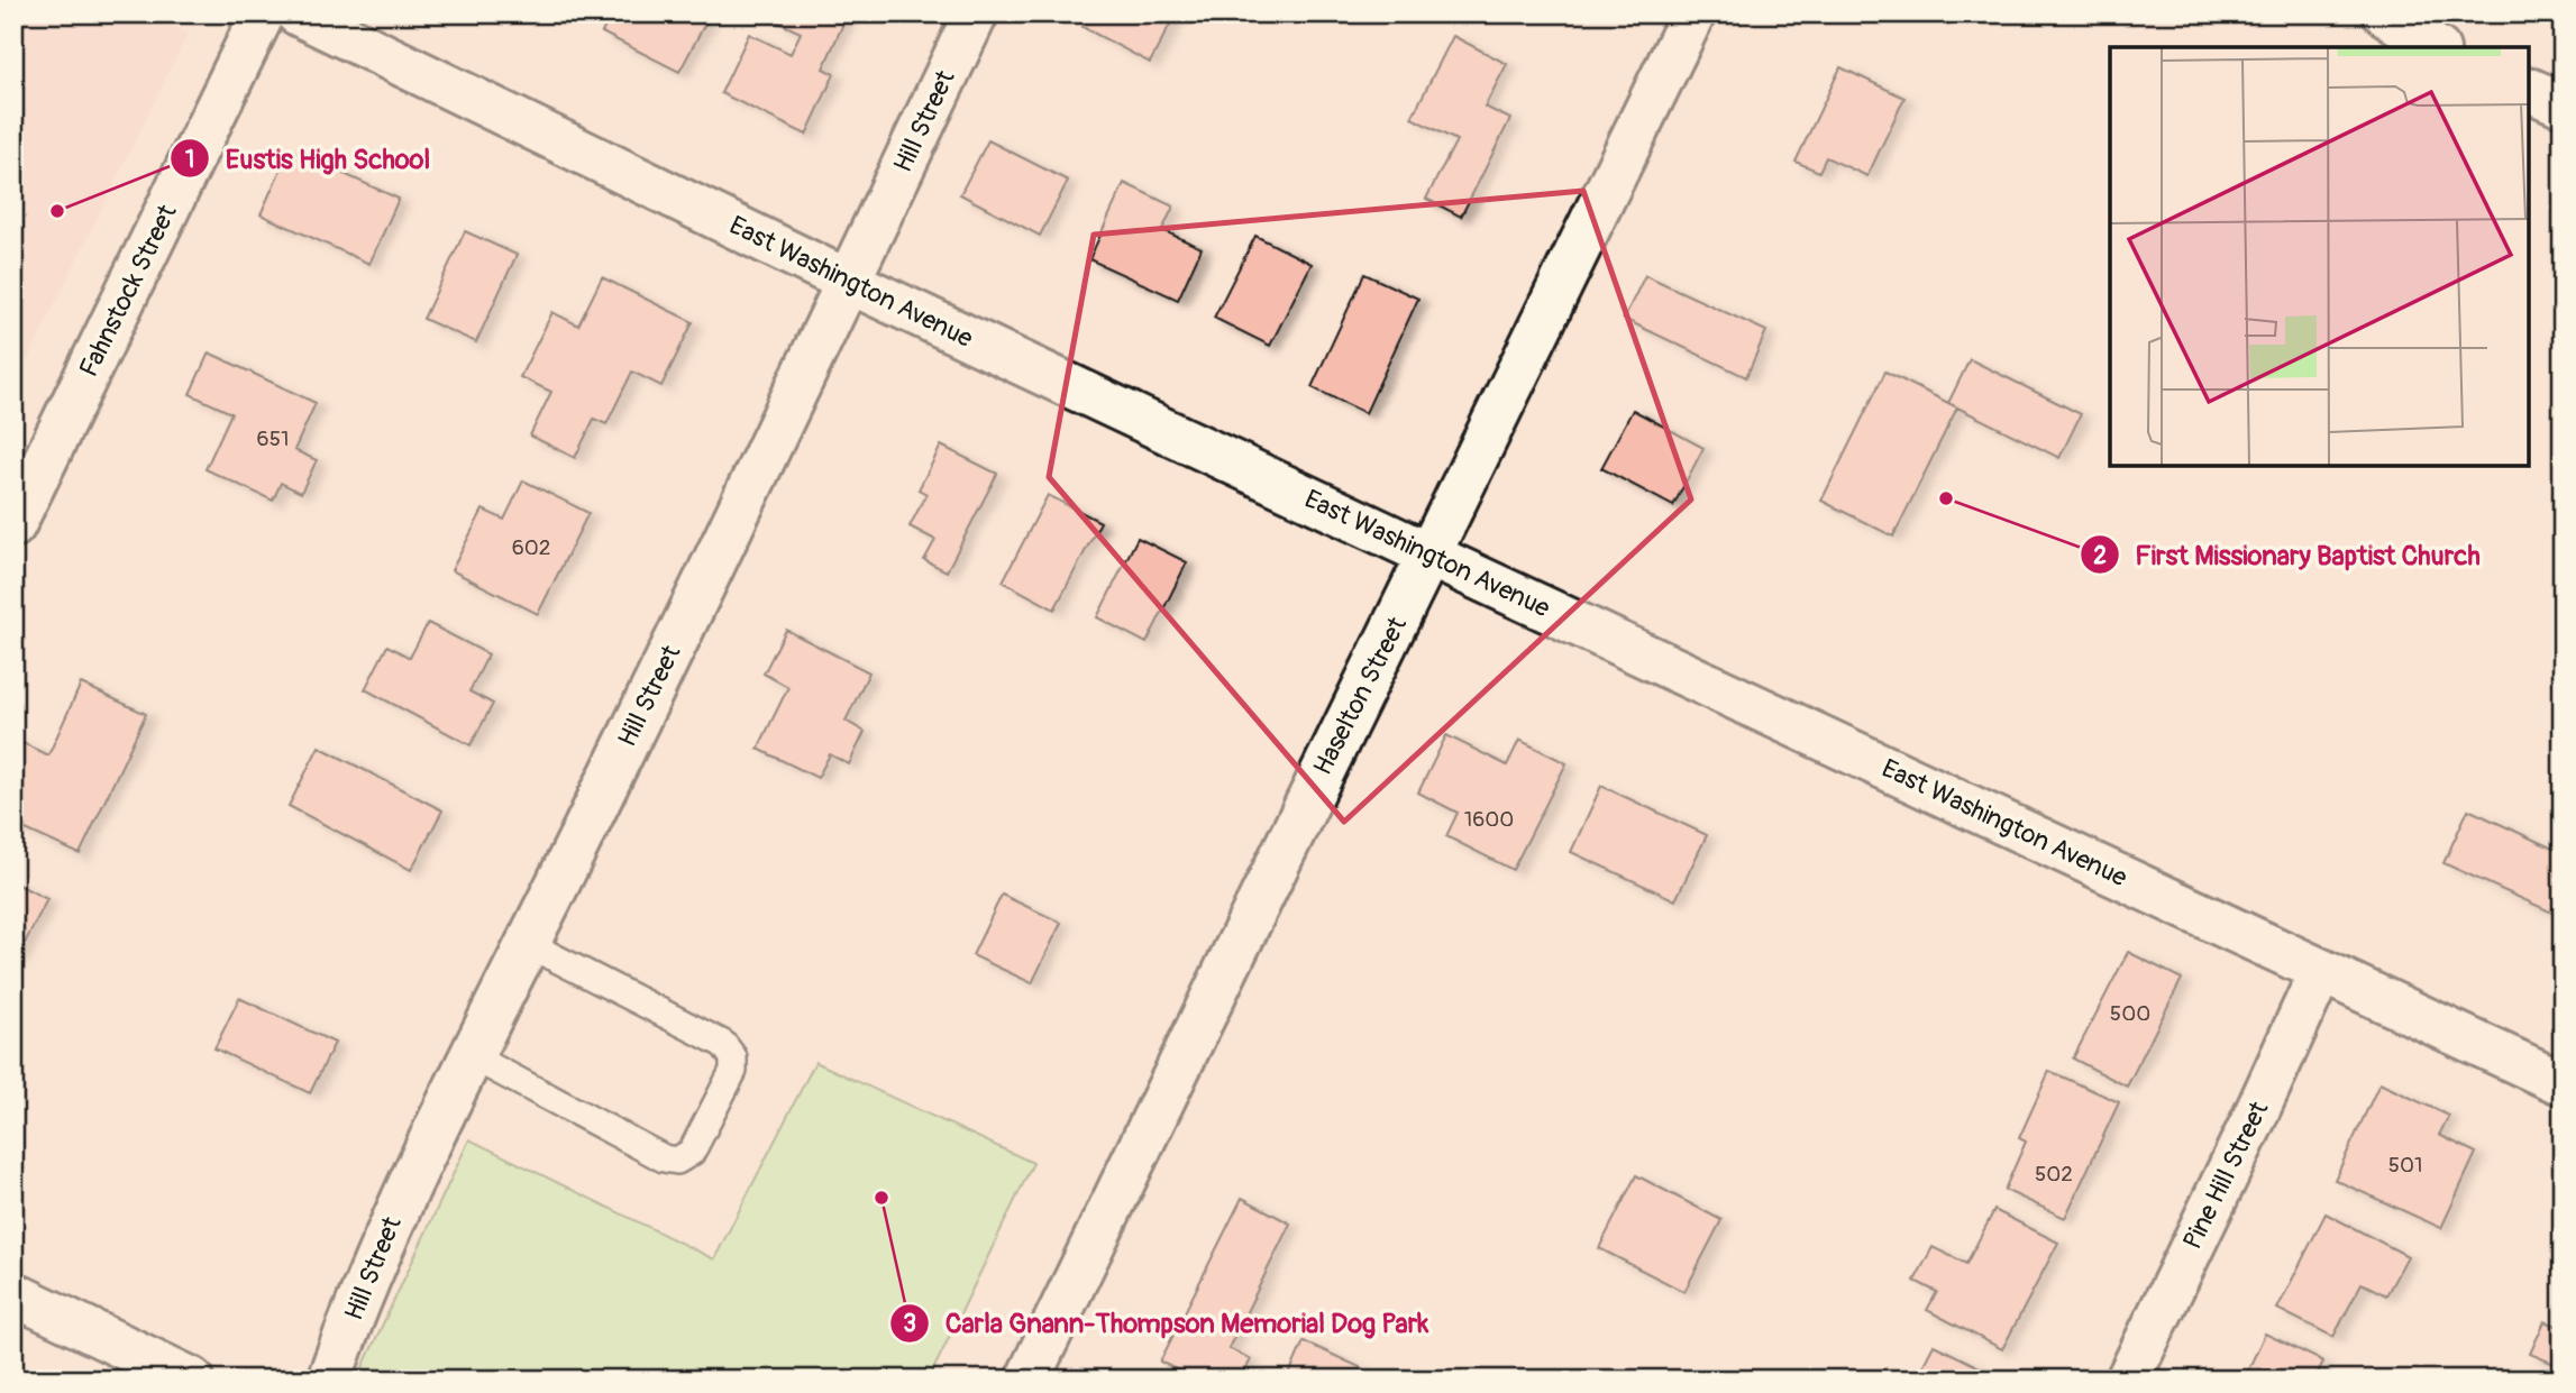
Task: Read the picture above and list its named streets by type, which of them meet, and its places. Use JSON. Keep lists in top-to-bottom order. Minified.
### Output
{"streets":{"street":["Hill Street","East Washington Avenue","Fahnstock Street","Haselton Street","Pine Hill Street"]},"crossings":[["Hill Street","East Washington Avenue"],["East Washington Avenue","Haselton Street"],["East Washington Avenue","Pine Hill Street"]],"places":["Eustis High School","First Missionary Baptist Church","Carla Gnann-Thompson Memorial Dog Park"],"house_numbers":["651","602","1600","500","501","502"]}
